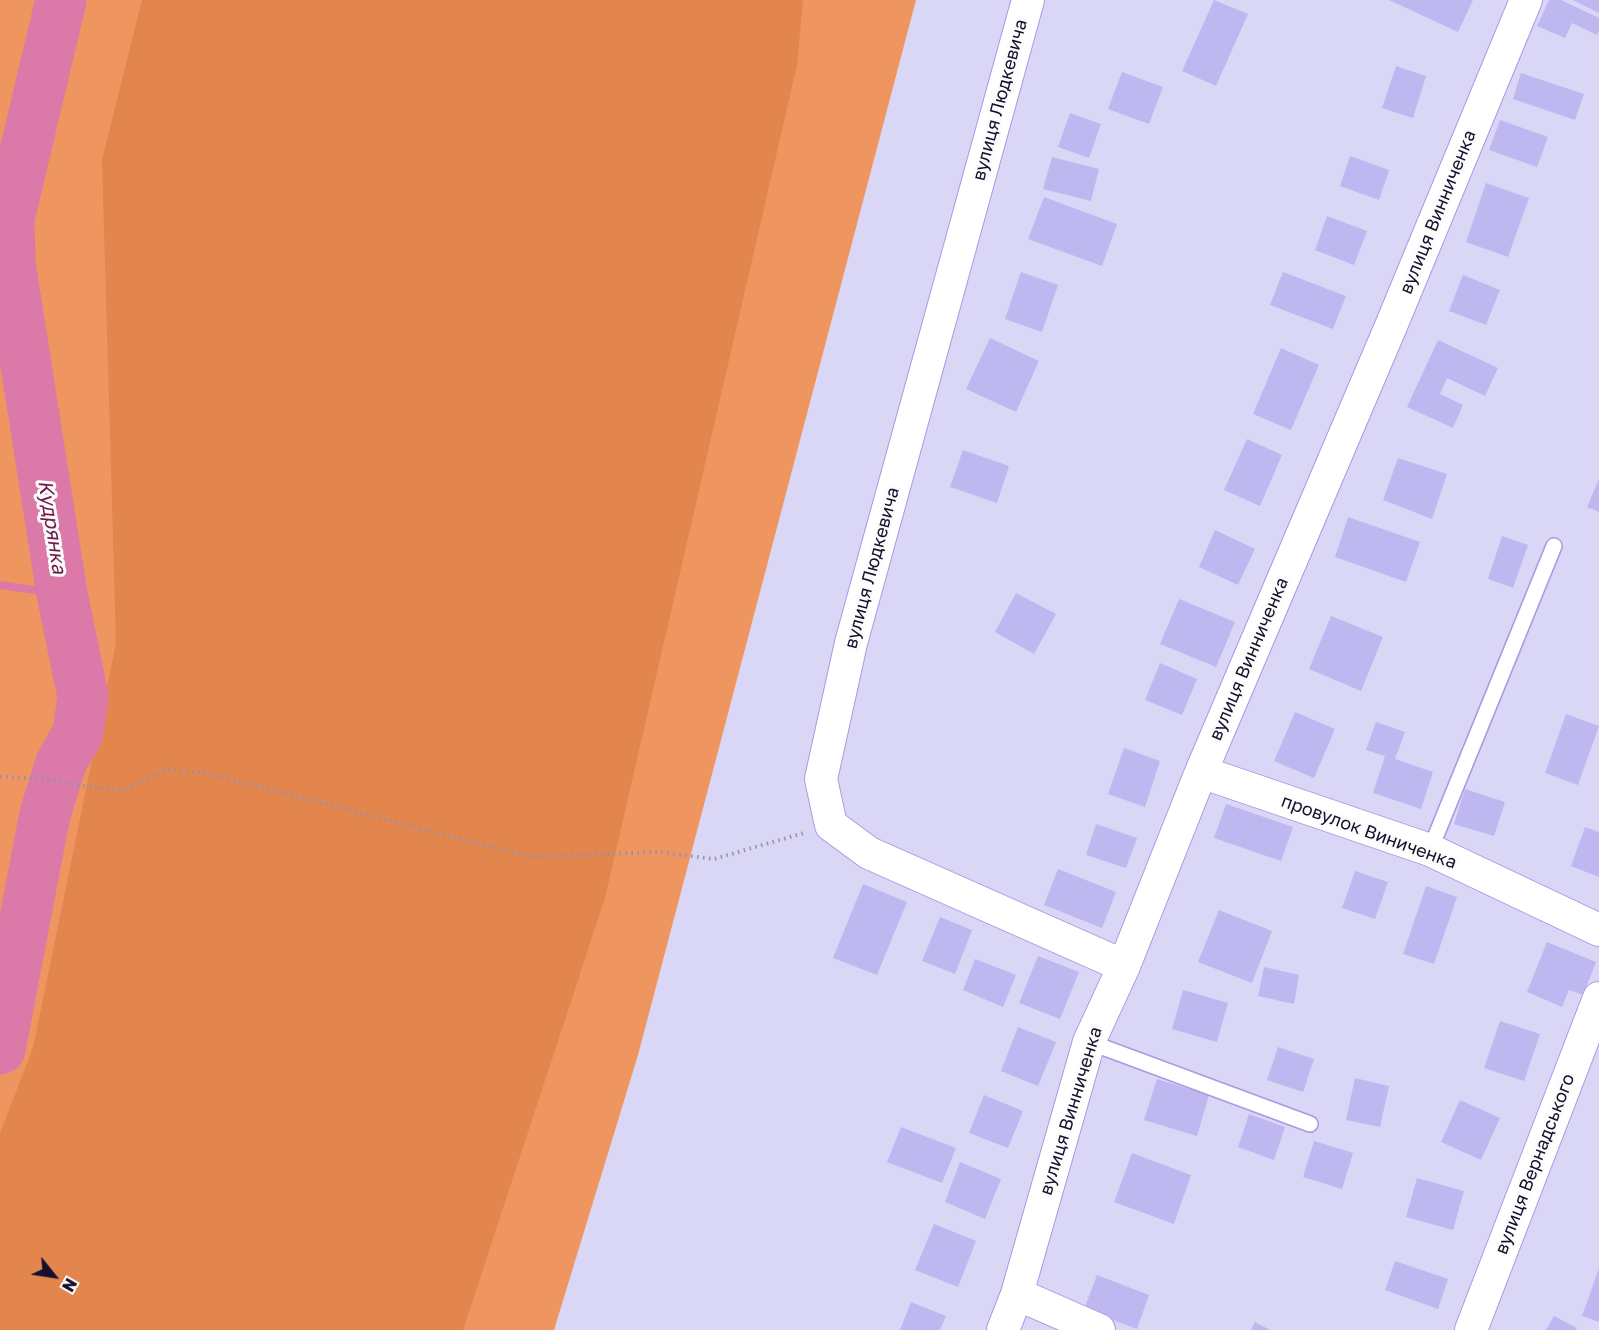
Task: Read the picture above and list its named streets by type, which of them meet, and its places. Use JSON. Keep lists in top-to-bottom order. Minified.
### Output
{"streets":{"street":["вулиця Людкевича","вулиця Винниченка","провулок Виниченка","вулиця Вернадського"]},"crossings":[["вулиця Винниченка","провулок Виниченка"]],"water":["Кудрянка"],"north":"bottom right"}
